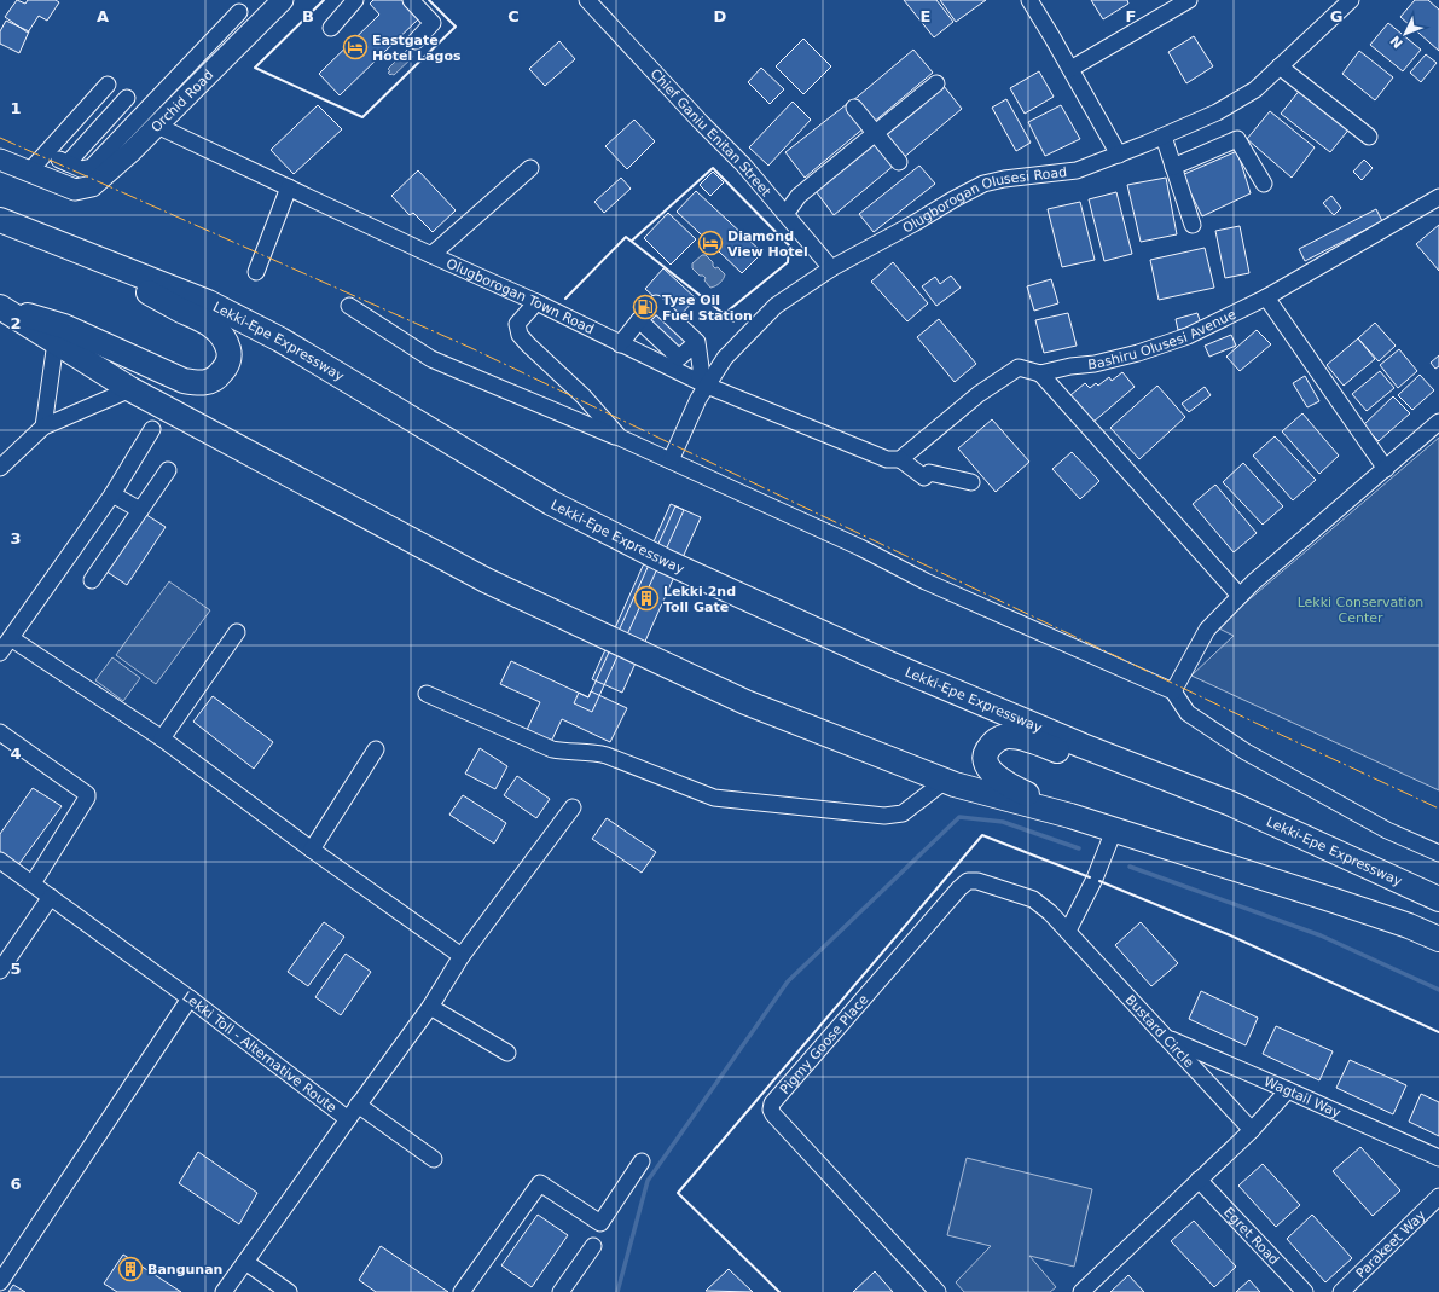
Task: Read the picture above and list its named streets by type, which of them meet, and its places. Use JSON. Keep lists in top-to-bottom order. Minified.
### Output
{"streets":{"highway":["Lekki-Epe Expressway"],"main road":["Orchid Road"],"street":["Chief Ganiu Enitan Street","Olugborogan Olusesi Road","Olugborogan Town Road","Bashiru Olusesi Avenue","Bustard Circle","Pigmy Goose Place","Lekki Toll - Alternative Route","Wagtail Way","Egret Road","Parakeet Way"]},"crossings":[["Orchid Road","Olugborogan Town Road"],["Chief Ganiu Enitan Street","Olugborogan Olusesi Road"],["Olugborogan Olusesi Road","Olugborogan Town Road"],["Olugborogan Town Road","Bashiru Olusesi Avenue"],["Bustard Circle","Pigmy Goose Place"],["Bustard Circle","Wagtail Way"]],"parks":["Lekki Conservation Center"],"places":{"hotel":["Eastgate Hotel Lagos","Diamond View Hotel"],"fuel station":["Tyse Oil Fuel Station"],"building":["Lekki 2nd Toll Gate","Bangunan"]},"north":"bottom left","grid":{"columns":["A","B","C","D","E","F","G"],"rows":["1","2","3","4","5","6"]}}
